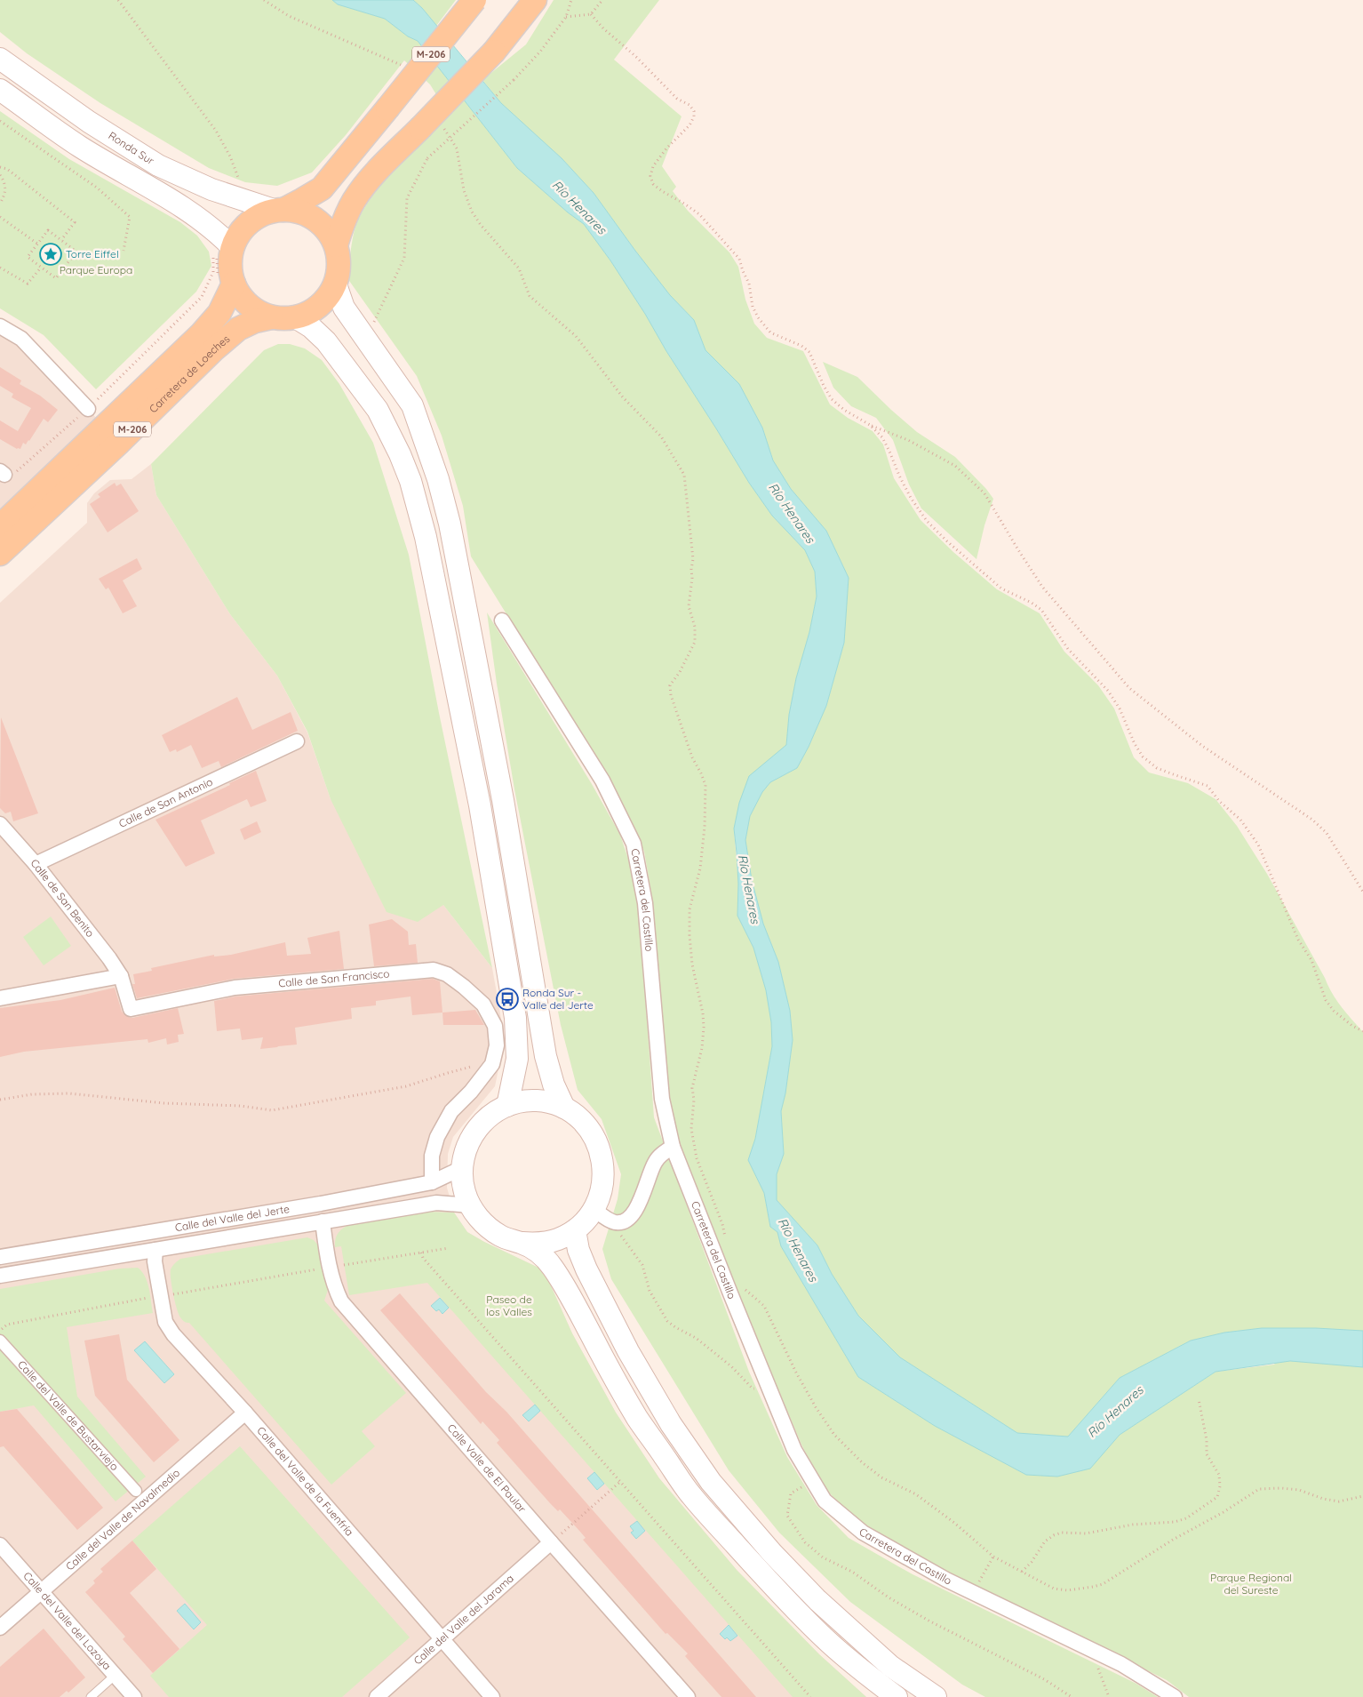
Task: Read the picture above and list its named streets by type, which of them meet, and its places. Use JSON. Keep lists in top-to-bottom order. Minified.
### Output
{"streets":{"main road":["M-206","Ronda Sur","Carretera de Loeches"],"street":["Calle de San Antonio","Calle de San Benito","Carretera del Castillo","Calle de San Francisco","Calle del Valle del Jerte","Calle del Valle de Bustarviejo","Calle Valle de El Paular","Calle del Valle de la Fuenfría","Calle del Valle de Navalmedio","Calle del Valle del Jarama","Calle del Valle del Lozoya"]},"crossings":[["M-206","Ronda Sur"],["M-206","Carretera de Loeches"],["Ronda Sur","Carretera de Loeches"],["Calle de San Antonio","Calle de San Benito"],["Calle de San Benito","Calle de San Francisco"],["Calle de San Francisco","Calle del Valle del Jerte"],["Calle del Valle del Jerte","Calle Valle de El Paular"],["Calle del Valle del Jerte","Calle del Valle de la Fuenfría"],["Calle Valle de El Paular","Calle del Valle del Jarama"],["Calle del Valle de la Fuenfría","Calle del Valle de Navalmedio"],["Calle del Valle de la Fuenfría","Calle del Valle del Jarama"],["Calle del Valle de Navalmedio","Calle del Valle del Lozoya"]],"water":["Río Henares"],"parks":["Parque Europa","Paseo de los Valles","Parque Regional del Sureste"],"places":{"place":["Torre Eiffel"],"bus stop":["Ronda Sur - Valle del Jerte"]}}
